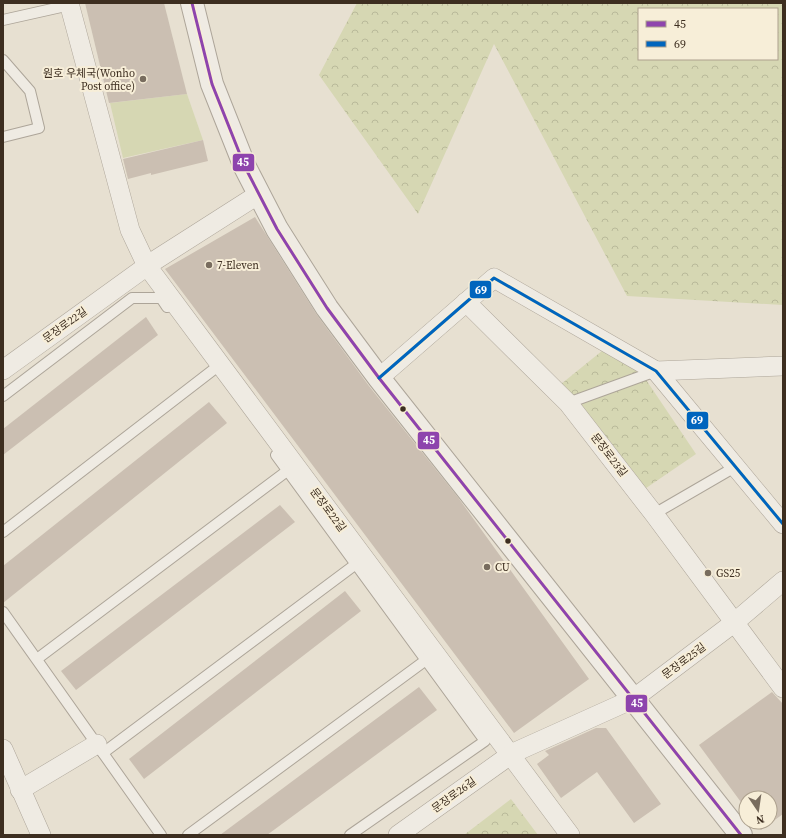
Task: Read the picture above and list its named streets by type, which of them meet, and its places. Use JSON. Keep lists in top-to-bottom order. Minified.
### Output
{"streets":{"street":["문장로22길","문장로23길","문장로25길","문장로26길"]},"crossings":[["문장로22길","문장로26길"],["문장로23길","문장로25길"],["문장로25길","문장로26길"]],"places":["원호 우체국(Wonho Post office)","7-Eleven","CU","GS25"],"lines":["transit line 45","transit line 69"],"legend":["45","69"],"north":"bottom"}
